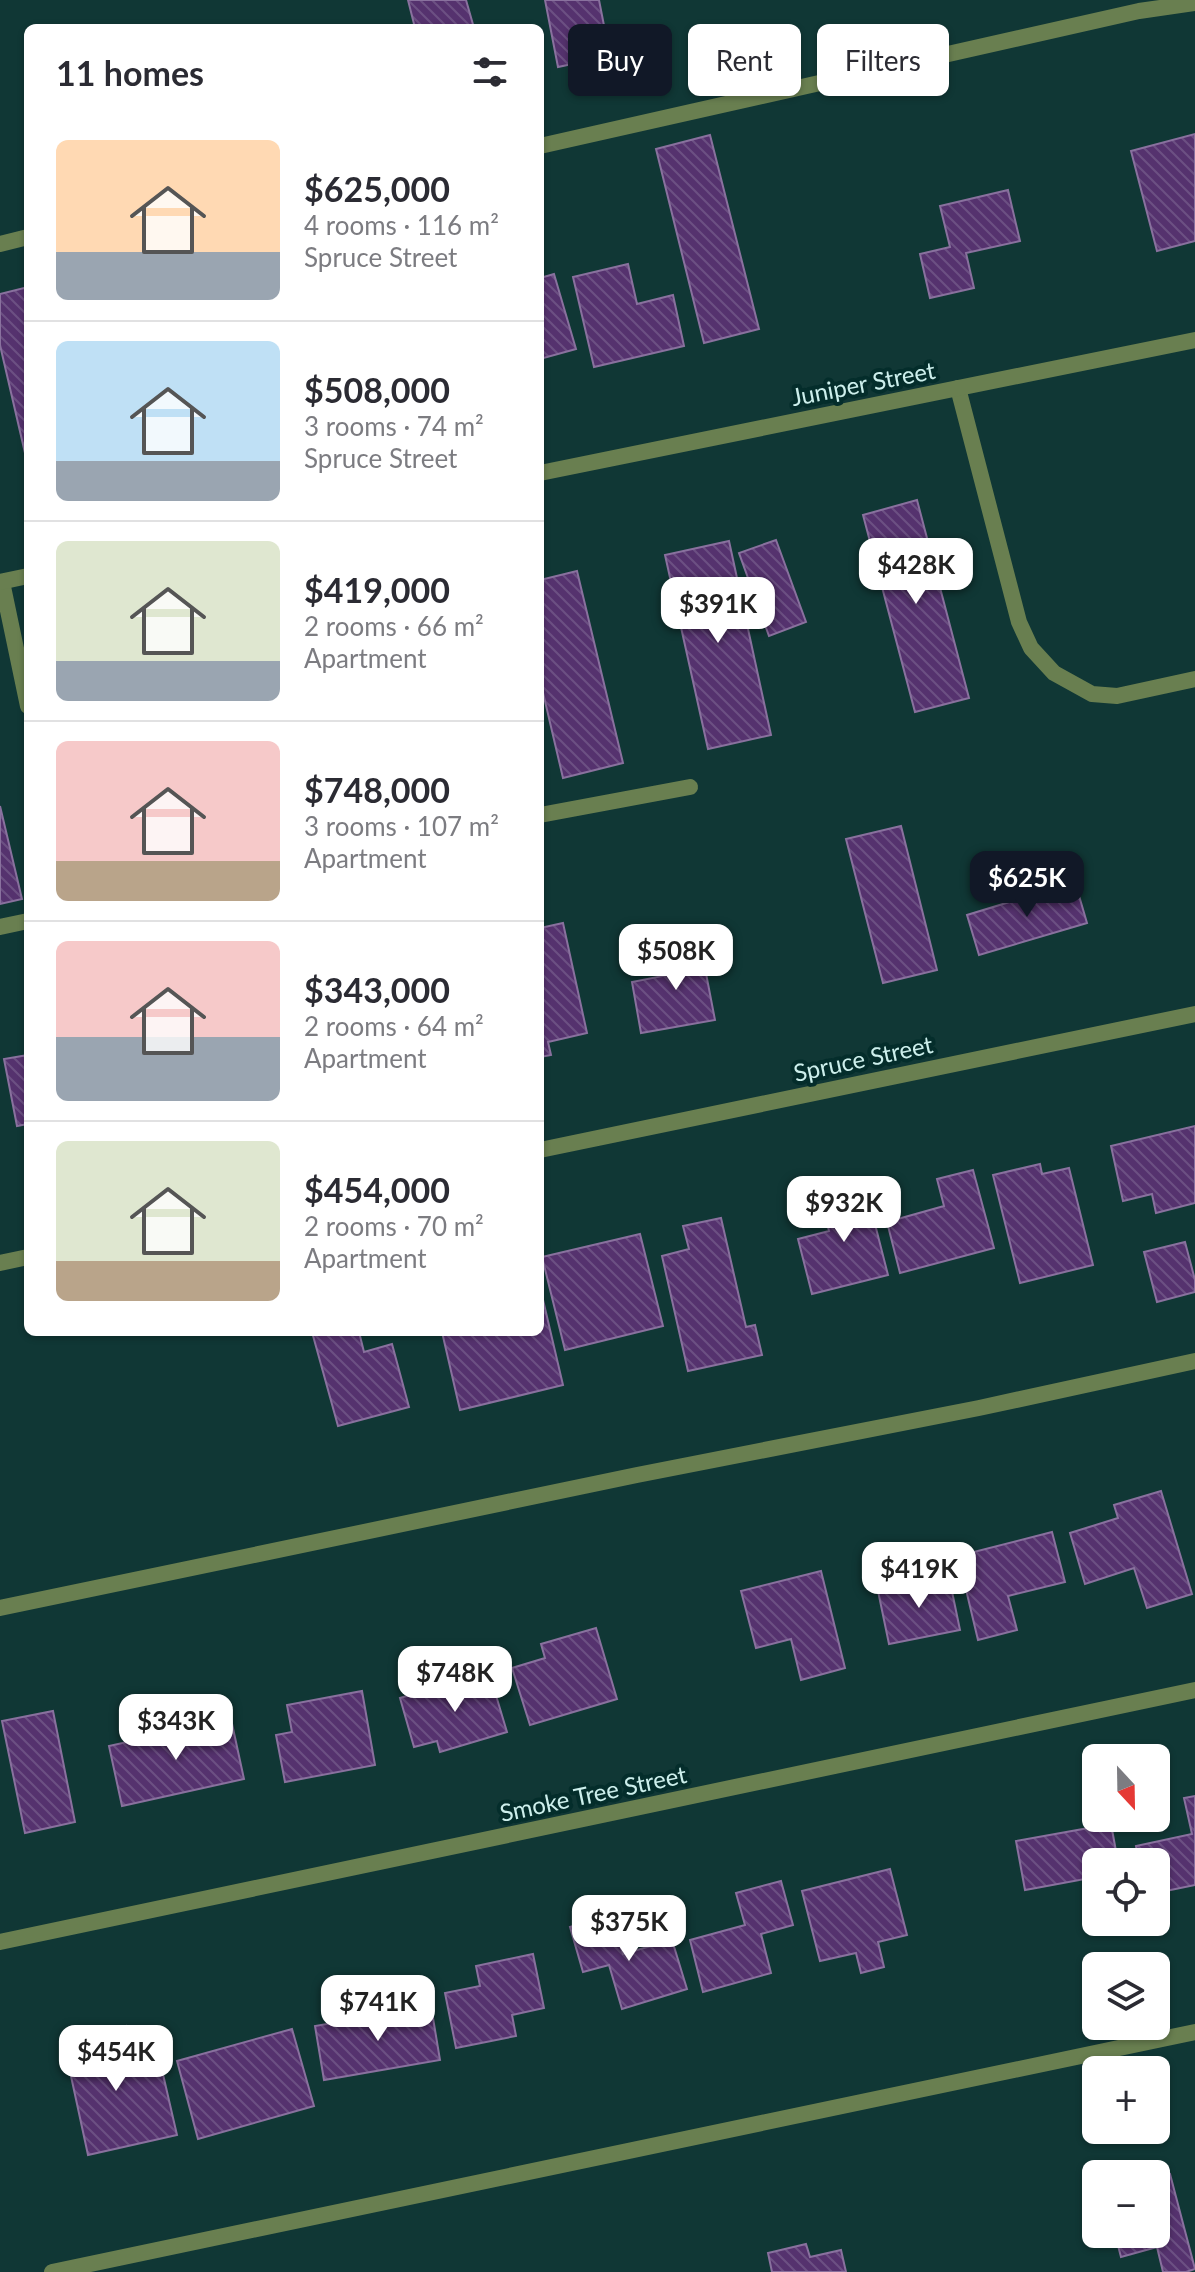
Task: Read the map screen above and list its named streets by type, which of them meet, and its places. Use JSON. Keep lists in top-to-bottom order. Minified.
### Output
{"streets":{"street":["Juniper Street","Spruce Street","Smoke Tree Street"]},"north":"bottom","page":{"chip":["Buy","Rent","Filters"],"heading":"11 homes","list":[{"name":"$625,000","note":"4 rooms · 116 m² · Spruce Street"},{"name":"$508,000","note":"3 rooms · 74 m² · Spruce Street"},{"name":"$419,000","note":"2 rooms · 66 m² · Apartment"},{"name":"$748,000","note":"3 rooms · 107 m² · Apartment"},{"name":"$343,000","note":"2 rooms · 64 m² · Apartment"},{"name":"$454,000","note":"2 rooms · 70 m² · Apartment"}],"price":["$428K","$391K","$625K","$508K","$932K","$419K","$748K","$343K","$375K","$741K","$454K"],"map_buttons":["+","−"]}}
